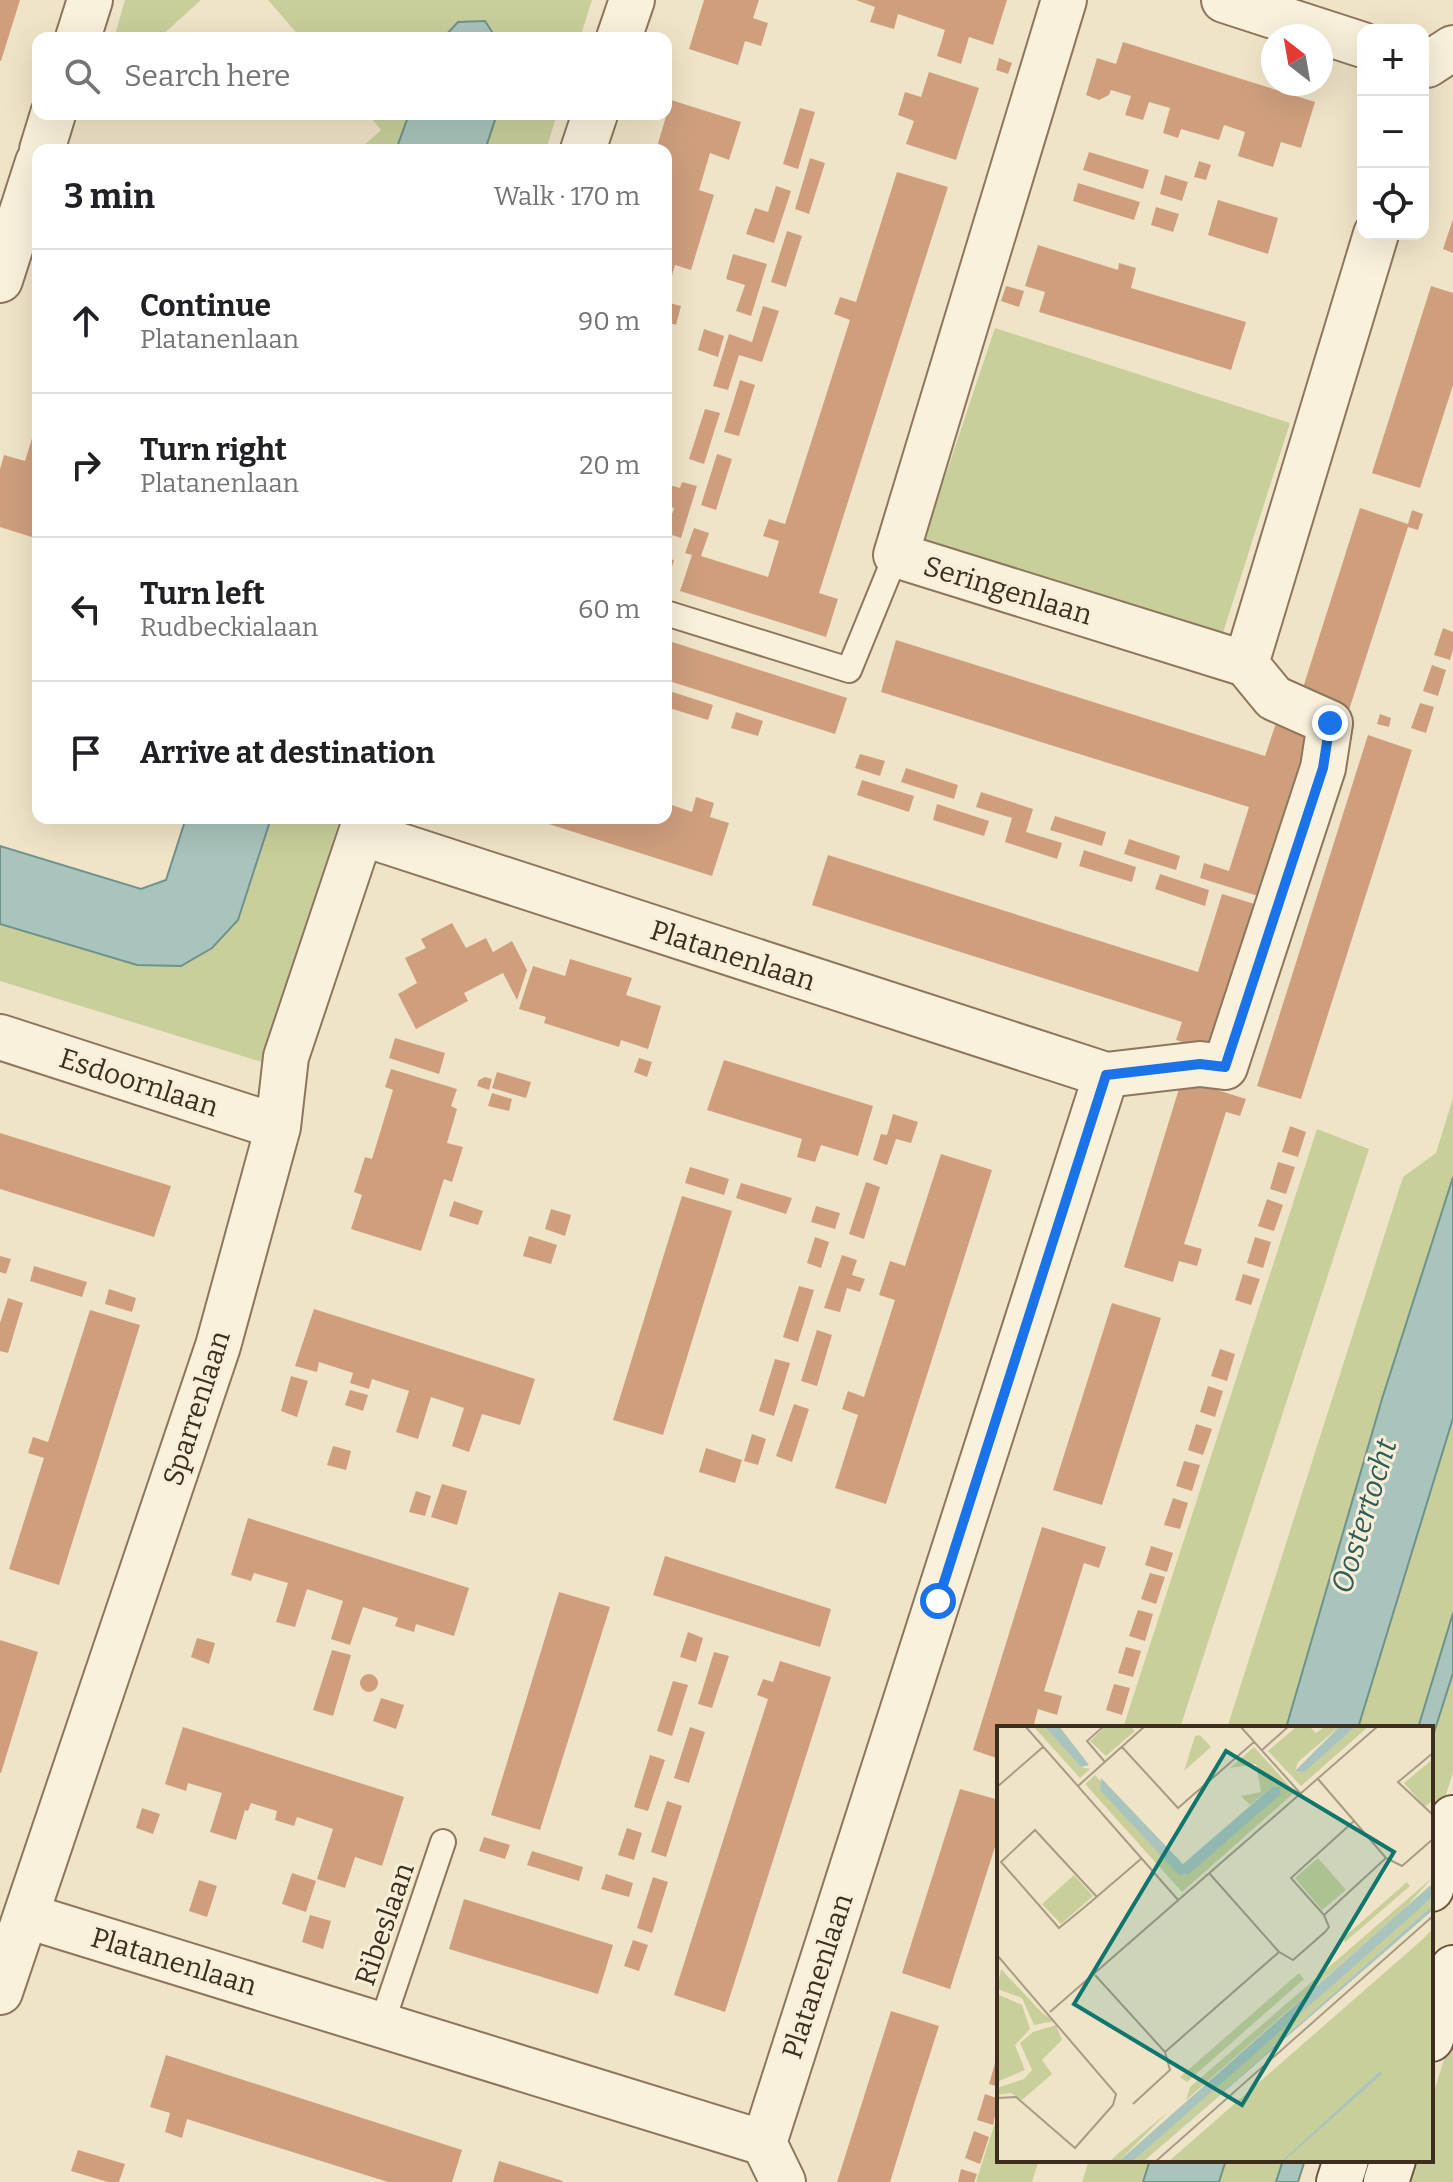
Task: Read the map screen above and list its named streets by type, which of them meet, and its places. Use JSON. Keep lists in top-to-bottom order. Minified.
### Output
{"streets":{"street":["Seringenlaan","Platanenlaan","Esdoornlaan","Sparrenlaan"],"lane":["Ribeslaan"]},"crossings":[["Seringenlaan","Platanenlaan"],["Platanenlaan","Sparrenlaan"],["Platanenlaan","Ribeslaan"],["Esdoornlaan","Sparrenlaan"]],"water":["Oostertocht"],"north":"top left","page":{"map_buttons":["+","−"],"search":"Search here","heading":["3 min","Walk · 170 m"],"list":[["Continue","Platanenlaan","90 m"],["Turn right","Platanenlaan","20 m"],["Turn left","Rudbeckialaan","60 m"],"Arrive at destination"]}}
